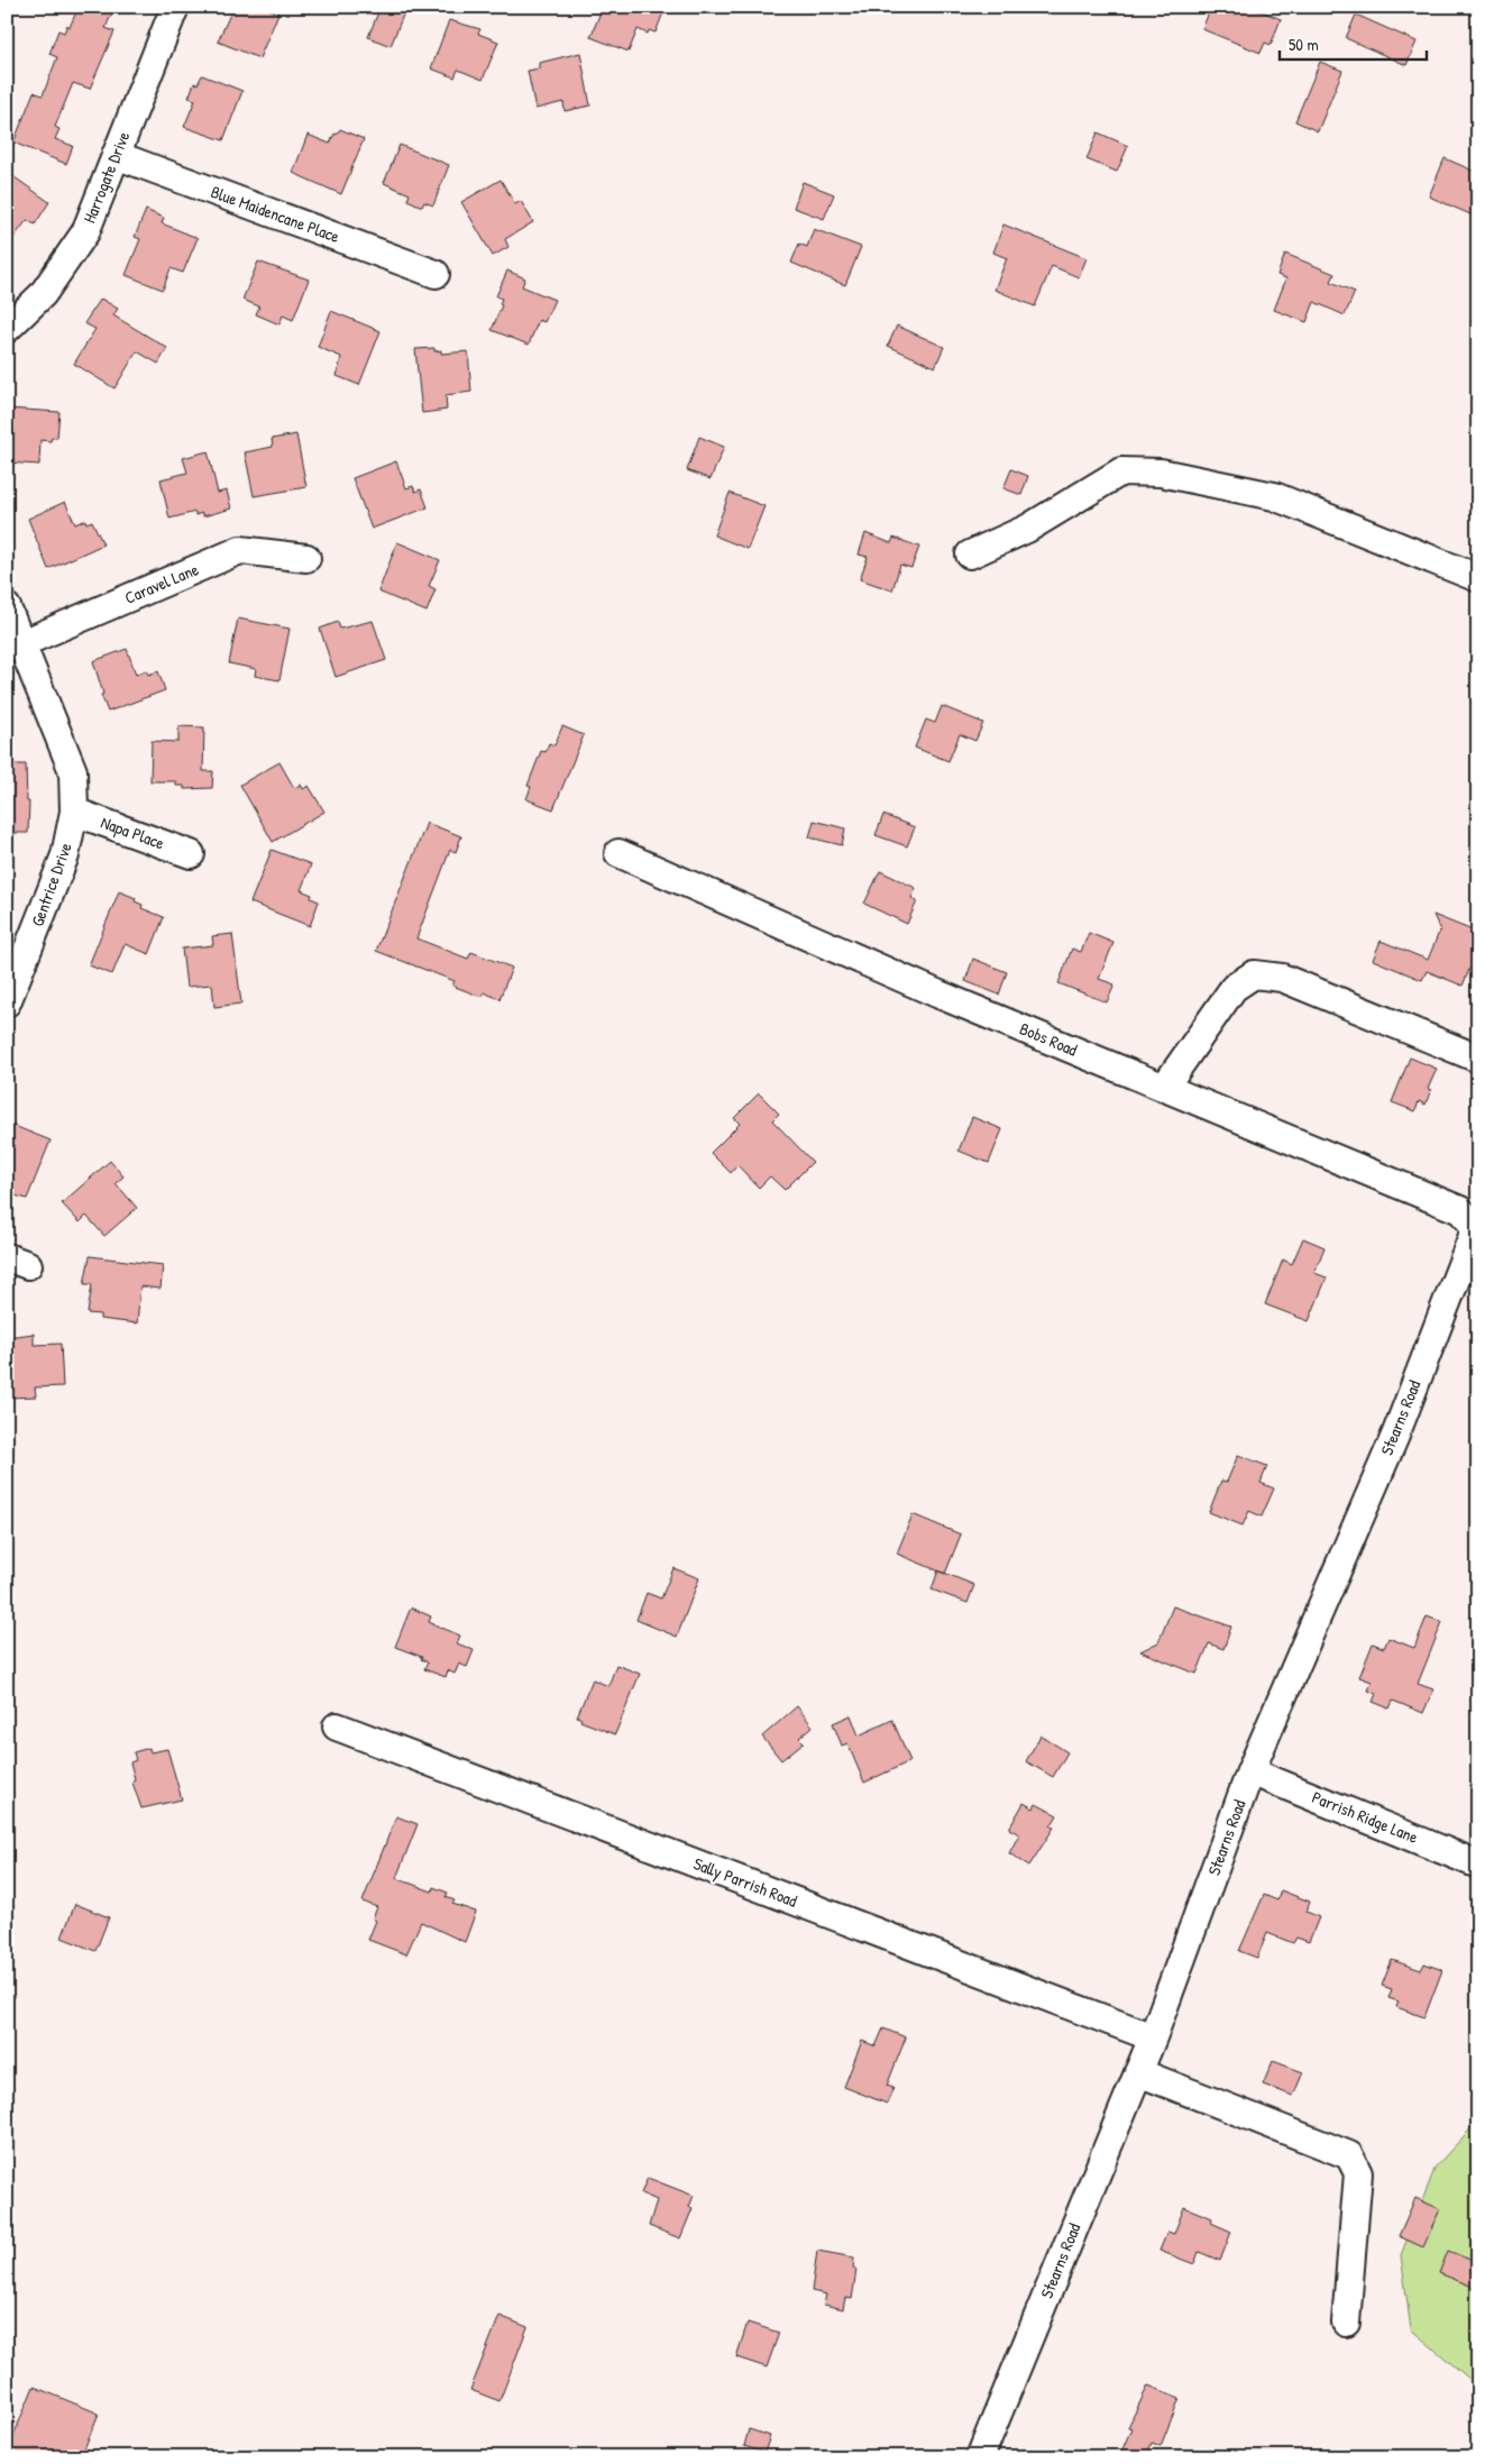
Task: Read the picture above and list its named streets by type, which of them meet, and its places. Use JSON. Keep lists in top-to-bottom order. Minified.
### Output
{"streets":{"street":["Harrogate Drive","Blue Maidencane Place","Caravel Lane","Napa Place","Gentrice Drive","Bobs Road","Stearns Road","Parrish Ridge Lane","Sally Parrish Road"]},"crossings":[["Harrogate Drive","Blue Maidencane Place"],["Caravel Lane","Gentrice Drive"],["Napa Place","Gentrice Drive"],["Bobs Road","Stearns Road"],["Stearns Road","Parrish Ridge Lane"],["Stearns Road","Sally Parrish Road"]],"scale_bar":"50 m"}
